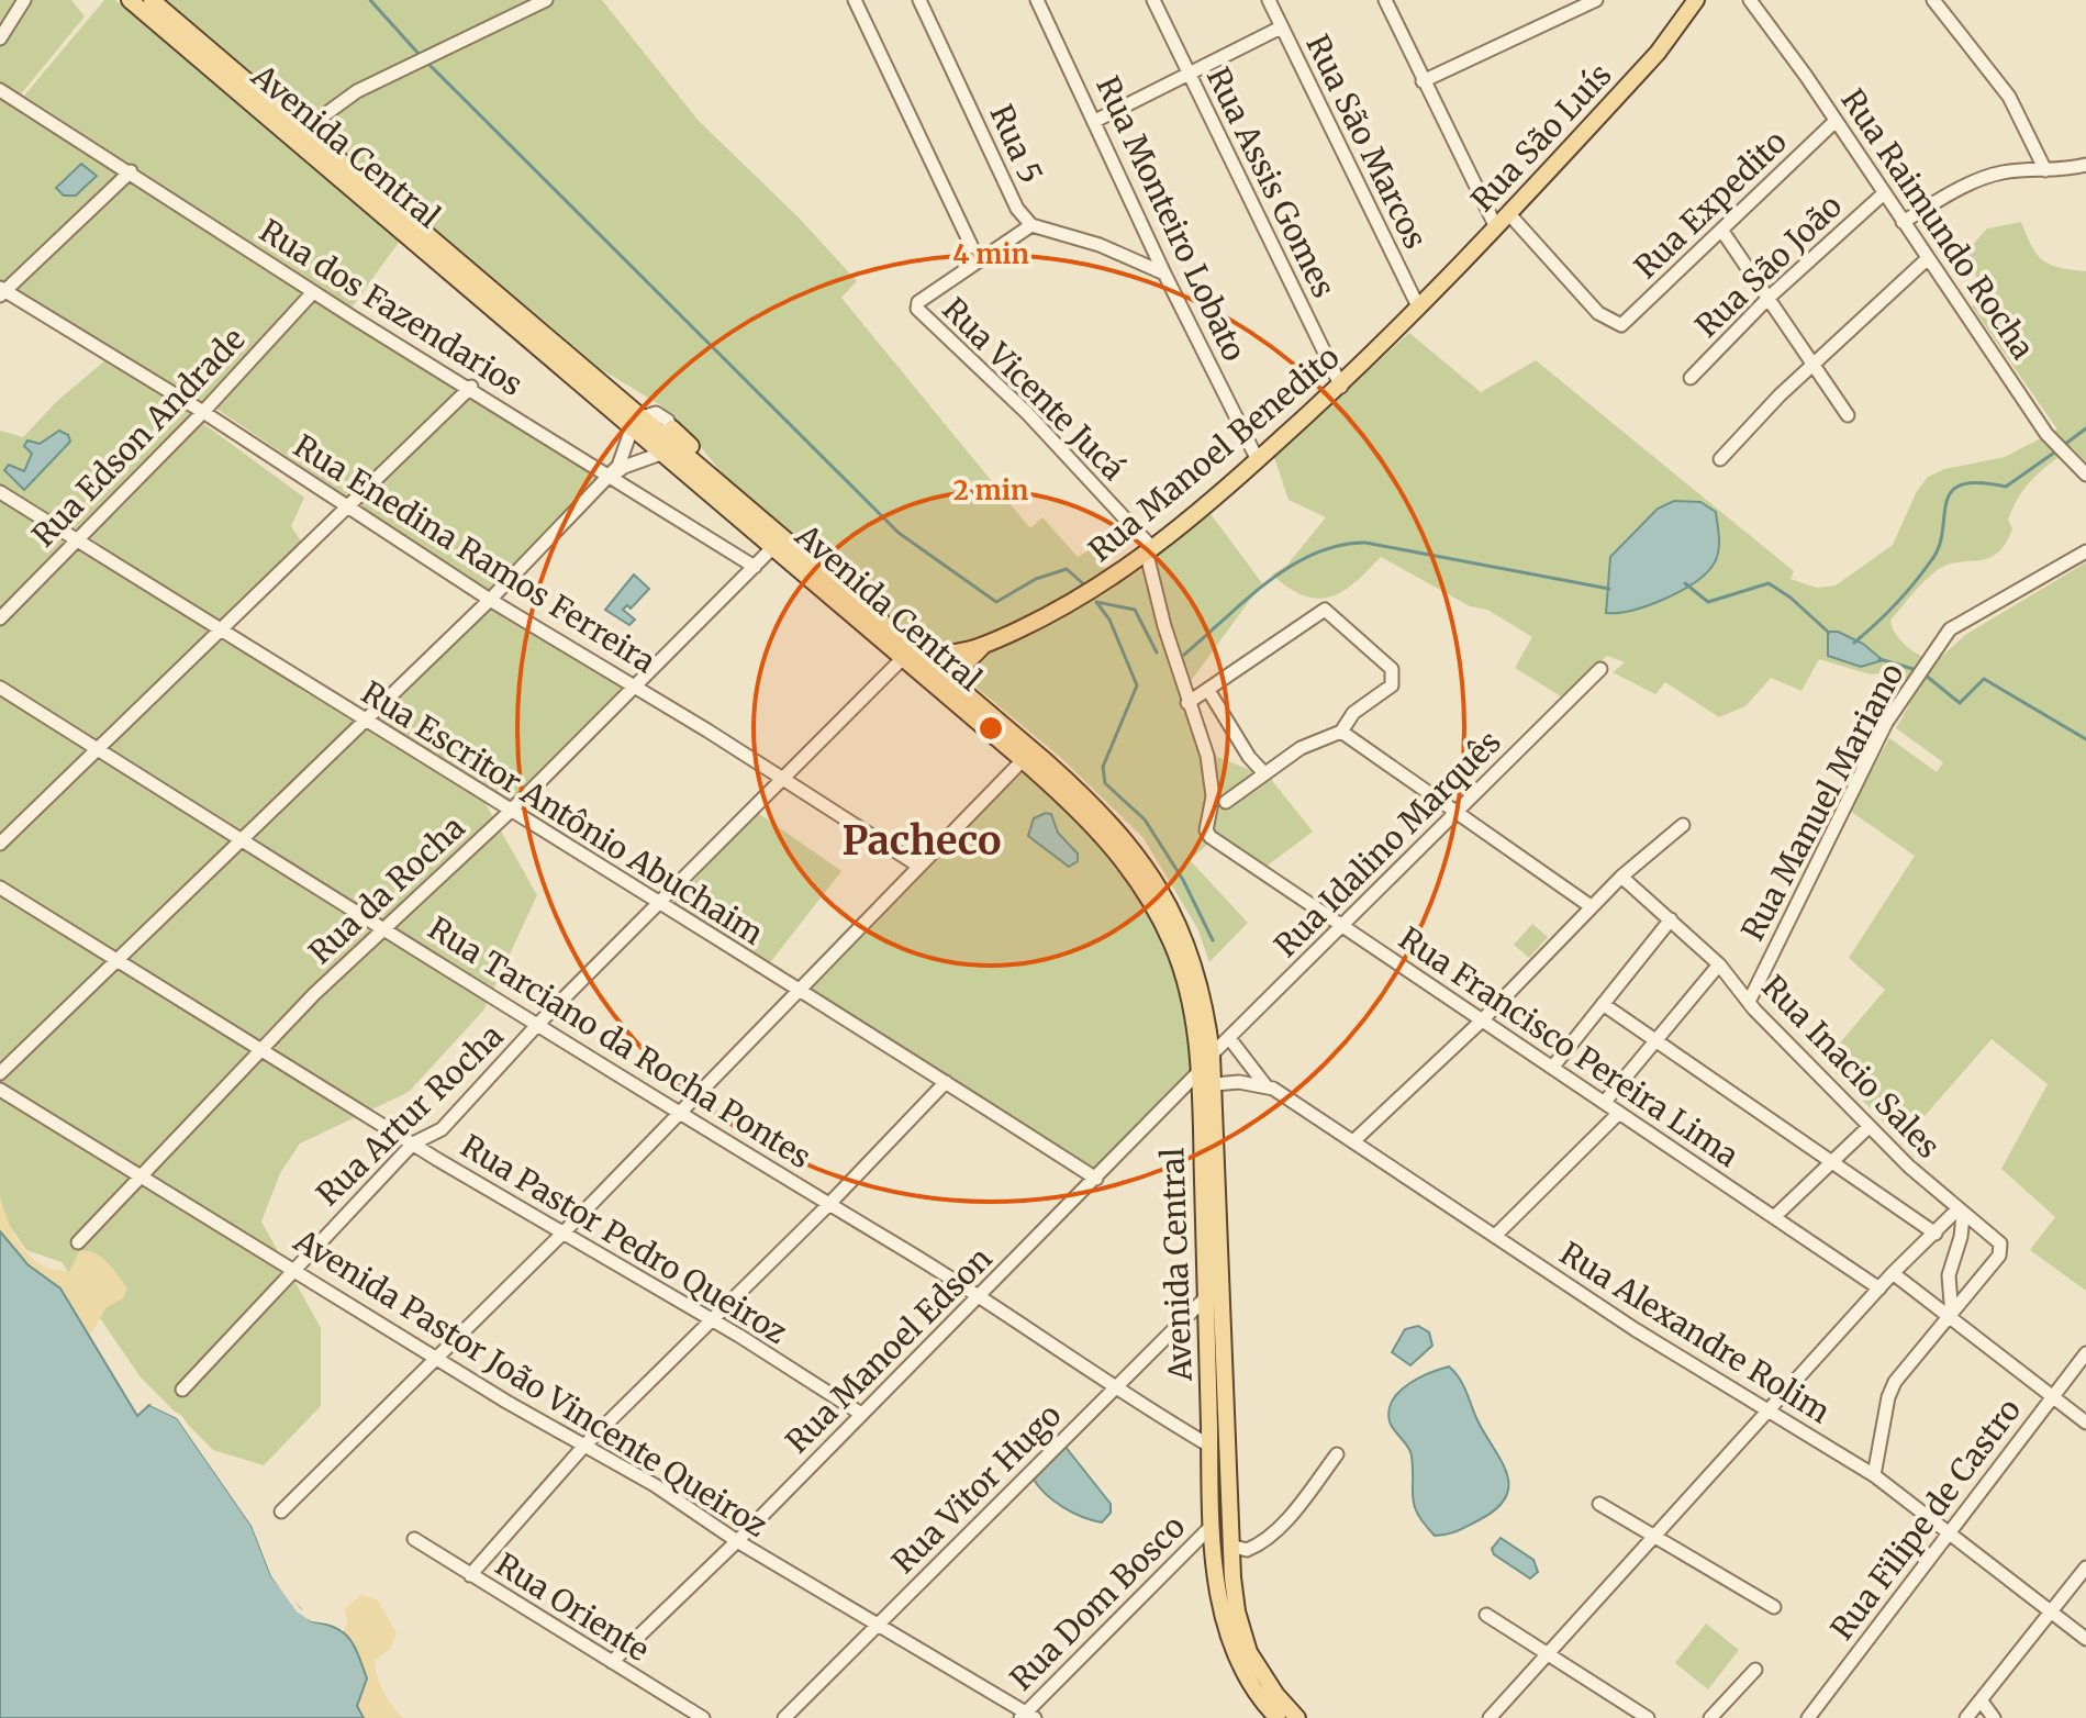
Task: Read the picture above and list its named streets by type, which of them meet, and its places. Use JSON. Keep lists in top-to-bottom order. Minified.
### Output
{"streets":{"main road":["Rua São Luís","Avenida Central","Rua Manoel Benedito"],"street":["Rua São Marcos","Rua 5","Rua Assis Gomes","Rua Expedito","Rua Monteiro Lobato","Rua Raimundo Rocha","Rua São João","Rua dos Fazendarios","Rua Vicente Jucá","Rua Edson Andrade","Rua Enedina Ramos Ferreira","Rua Manuel Mariano","Rua Escritor Antônio Abuchaim","Rua Idalino Marquês","Rua da Rocha","Rua Tarciano da Rocha Pontes","Rua Francisco Pereira Lima","Rua Inacio Sales","Rua Artur Rocha","Rua Pastor Pedro Queiroz","Rua Alexandre Rolim","Rua Manoel Edson","Avenida Pastor João Vincente Queiroz","Rua Vitor Hugo","Rua Filipe de Castro","Rua Dom Bosco","Rua Oriente"]},"crossings":[["Rua São Luís","Rua São Marcos"],["Rua São Luís","Rua Expedito"],["Rua São Luís","Rua Manoel Benedito"],["Rua São Marcos","Rua Manoel Benedito"],["Rua 5","Rua Monteiro Lobato"],["Avenida Central","Rua Manoel Benedito"],["Avenida Central","Rua Idalino Marquês"],["Avenida Central","Rua da Rocha"],["Avenida Central","Rua Tarciano da Rocha Pontes"],["Avenida Central","Rua Artur Rocha"],["Avenida Central","Rua Manoel Edson"],["Avenida Central","Rua Vitor Hugo"],["Avenida Central","Rua Dom Bosco"],["Rua Assis Gomes","Rua Manoel Benedito"],["Rua Expedito","Rua Raimundo Rocha"],["Rua Monteiro Lobato","Rua Manoel Benedito"],["Rua Raimundo Rocha","Rua São João"],["Rua dos Fazendarios","Rua Edson Andrade"],["Rua dos Fazendarios","Rua da Rocha"],["Rua Vicente Jucá","Rua Manoel Benedito"],["Rua Edson Andrade","Rua Enedina Ramos Ferreira"],["Rua Edson Andrade","Rua Escritor Antônio Abuchaim"],["Rua Manoel Benedito","Rua Artur Rocha"],["Rua Enedina Ramos Ferreira","Rua da Rocha"],["Rua Enedina Ramos Ferreira","Rua Artur Rocha"],["Rua Manuel Mariano","Rua Inacio Sales"],["Rua Escritor Antônio Abuchaim","Rua da Rocha"],["Rua Escritor Antônio Abuchaim","Rua Artur Rocha"],["Rua Escritor Antônio Abuchaim","Rua Manoel Edson"],["Rua Idalino Marquês","Rua Francisco Pereira Lima"],["Rua Idalino Marquês","Rua Alexandre Rolim"],["Rua da Rocha","Rua Tarciano da Rocha Pontes"],["Rua da Rocha","Rua Pastor Pedro Queiroz"],["Rua da Rocha","Avenida Pastor João Vincente Queiroz"],["Rua Tarciano da Rocha Pontes","Rua Artur Rocha"],["Rua Tarciano da Rocha Pontes","Rua Manoel Edson"],["Rua Tarciano da Rocha Pontes","Rua Vitor Hugo"],["Rua Artur Rocha","Rua Pastor Pedro Queiroz"],["Rua Artur Rocha","Avenida Pastor João Vincente Queiroz"],["Rua Pastor Pedro Queiroz","Rua Manoel Edson"],["Rua Alexandre Rolim","Rua Filipe de Castro"],["Rua Manoel Edson","Avenida Pastor João Vincente Queiroz"],["Rua Manoel Edson","Rua Oriente"],["Avenida Pastor João Vincente Queiroz","Rua Vitor Hugo"],["Avenida Pastor João Vincente Queiroz","Rua Dom Bosco"]],"districts":["Pacheco"],"rings":["4 min","2 min"]}
